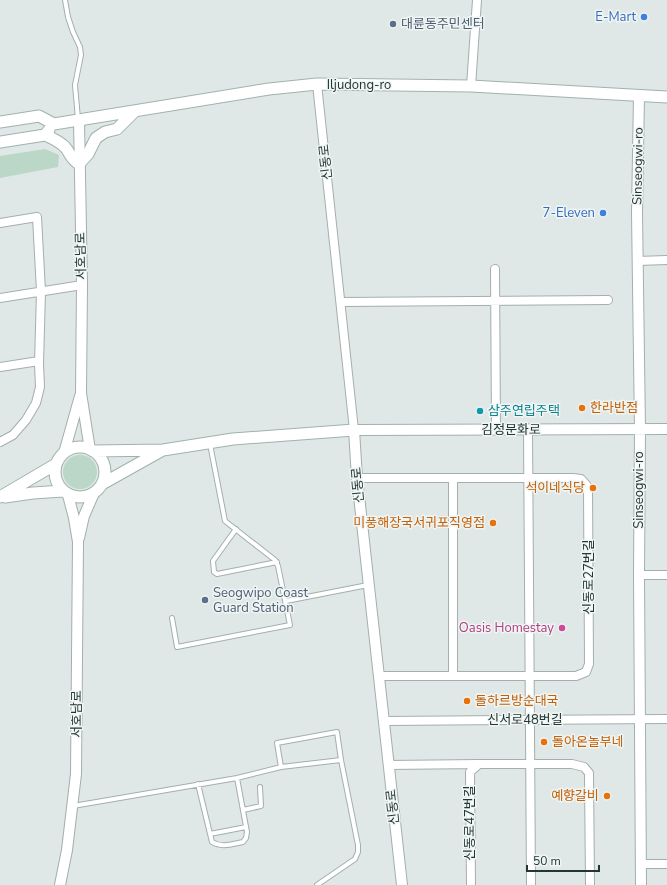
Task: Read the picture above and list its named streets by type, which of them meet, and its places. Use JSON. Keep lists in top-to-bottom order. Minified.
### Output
{"streets":{"main road":["Iljudong-ro"],"street":["신동로","Sinseogwi-ro","서호남로","김정문화로","신동로27번길","신서로48번길","신동로47번길"]},"crossings":[["Iljudong-ro","신동로"],["Iljudong-ro","Sinseogwi-ro"],["Iljudong-ro","서호남로"],["신동로","김정문화로"],["신동로","신동로27번길"],["신동로","신서로48번길"],["Sinseogwi-ro","김정문화로"],["Sinseogwi-ro","신서로48번길"]],"places":["E-Mart","대륜동주민센터","7-Eleven","한라반점","삼주연립주택","석이네식당","미풍해장국서귀포직영점","Seogwipo Coast Guard Station","Oasis Homestay","돌하르방순대국","돌아온놀부네","예향갈비"],"scale_bar":"50 m"}
